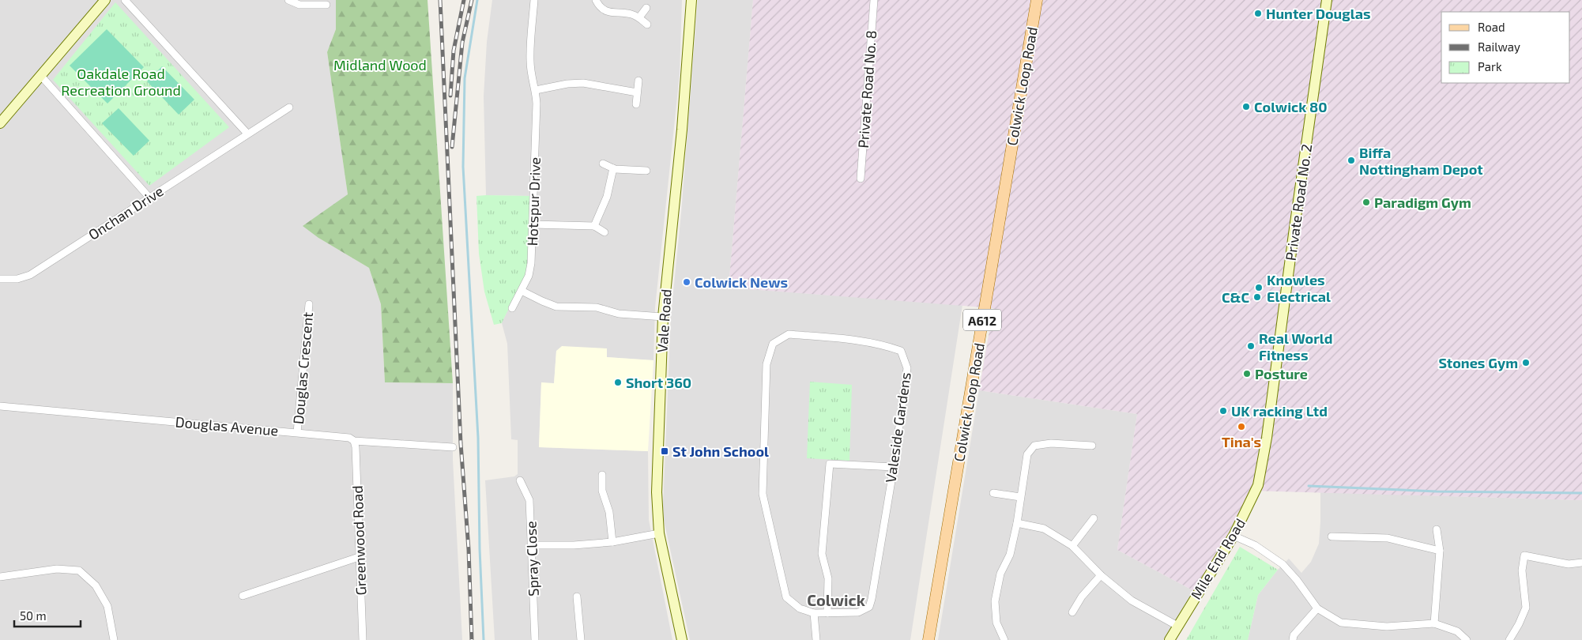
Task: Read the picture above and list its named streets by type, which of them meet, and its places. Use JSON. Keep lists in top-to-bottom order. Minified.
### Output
{"streets":{"main road":["Colwick Loop Road","A612"],"street":["Private Road No. 8","Hotspur Drive","Private Road No. 2","Onchan Drive","Vale Road","Douglas Crescent","Douglas Avenue","Valeside Gardens","Greenwood Road","Spray Close","Mile End Road"]},"crossings":[["Private Road No. 2","Mile End Road"],["Douglas Crescent","Douglas Avenue"],["Douglas Avenue","Greenwood Road"]],"districts":["Colwick"],"parks":["Midland Wood","Oakdale Road Recreation Ground"],"places":{"other":["Hunter Douglas","Colwick 80","Biffa Nottingham Depot","Paradigm Gym","Colwick News","Knowles Electrical","C&C","Real World Fitness","Stones Gym","Posture","Short 360","UK racking Ltd","Tina's"],"transit":["St John School"]},"legend":["Road","Railway","Park"],"scale_bar":"50 m"}
